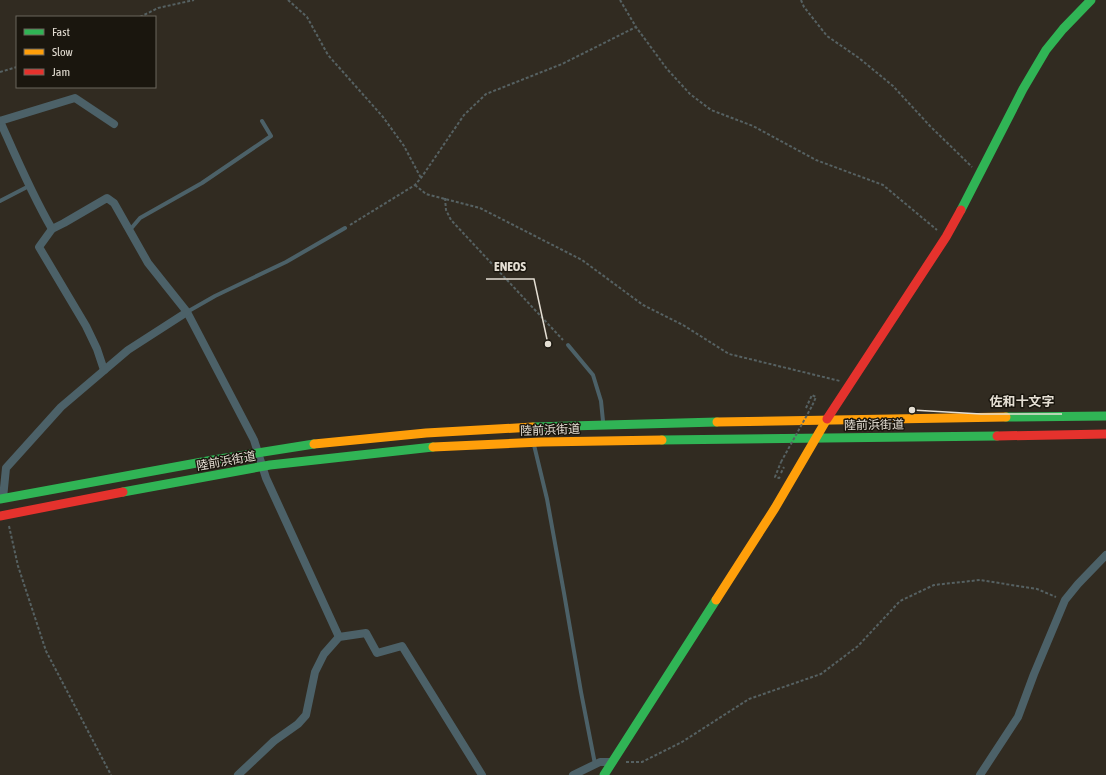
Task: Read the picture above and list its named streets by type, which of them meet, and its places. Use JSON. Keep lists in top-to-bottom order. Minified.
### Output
{"streets":{"main road":["陸前浜街道"]},"places":["ENEOS","佐和十文字"],"legend":["Fast","Slow","Jam"]}
